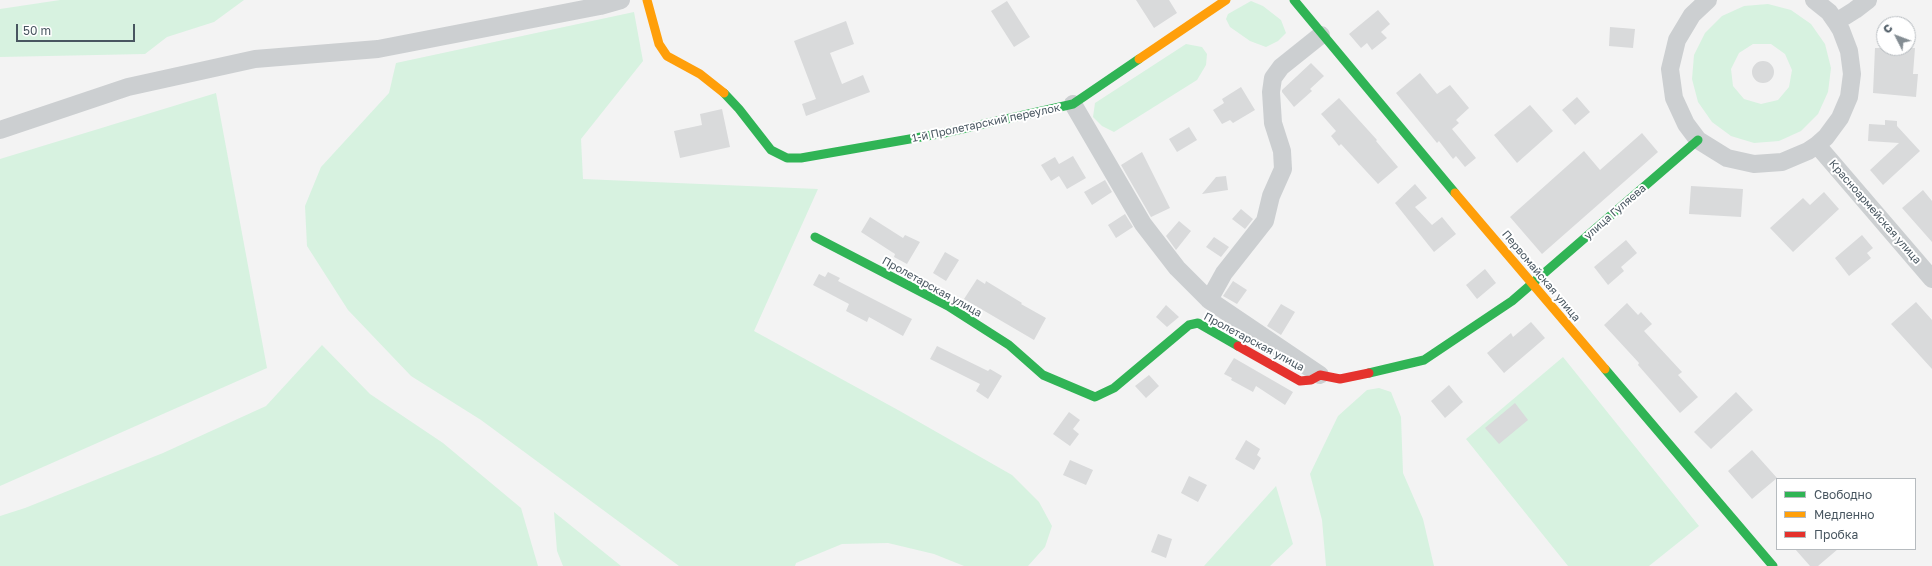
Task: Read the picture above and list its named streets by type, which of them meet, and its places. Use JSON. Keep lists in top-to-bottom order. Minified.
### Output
{"streets":{"street":["1-й Пролетарский переулок","улица Гуляева","Красноармейская улица","Первомайская улица","Пролетарская улица"]},"crossings":[["улица Гуляева","Первомайская улица"],["улица Гуляева","Пролетарская улица"],["Первомайская улица","Пролетарская улица"]],"legend":["Свободно","Медленно","Пробка"],"scale_bar":"50 m","north":"top left"}
